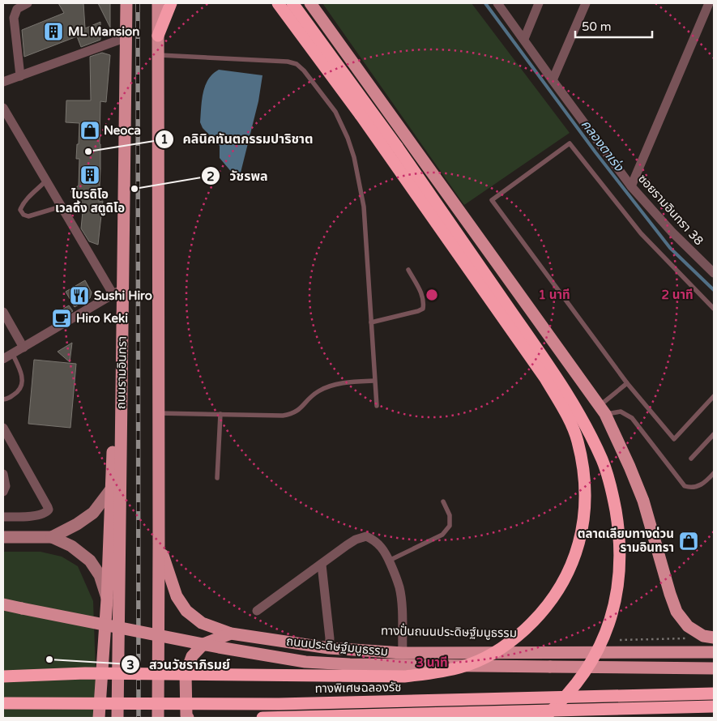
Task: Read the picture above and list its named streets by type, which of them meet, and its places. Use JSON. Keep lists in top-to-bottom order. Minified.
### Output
{"streets":{"highway":["ทางพิเศษฉลองรัช"],"main road":["ถนนรามอินทรา","ถนนประดิษฐ์มนูธรรม"],"street":["ซอยรามอินทรา 38"]},"water":["คลองตาเร่ง"],"places":{"building":["ML Mansion","ไบรดิโอ เวลดิ้ง สตูดิโอ"],"shop":["Neoca","ตลาดเลียบทางด่วน รามอินทรา"],"other":["คลินิคทันตกรรมปาริชาต","วัชรพล","สวนวัชราภิรมย์"],"restaurant":["Sushi Hiro"],"cafe":["Hiro Keki"]},"scale_bar":"50 m","rings":["1 นาที","2 นาที","3 นาที"]}
